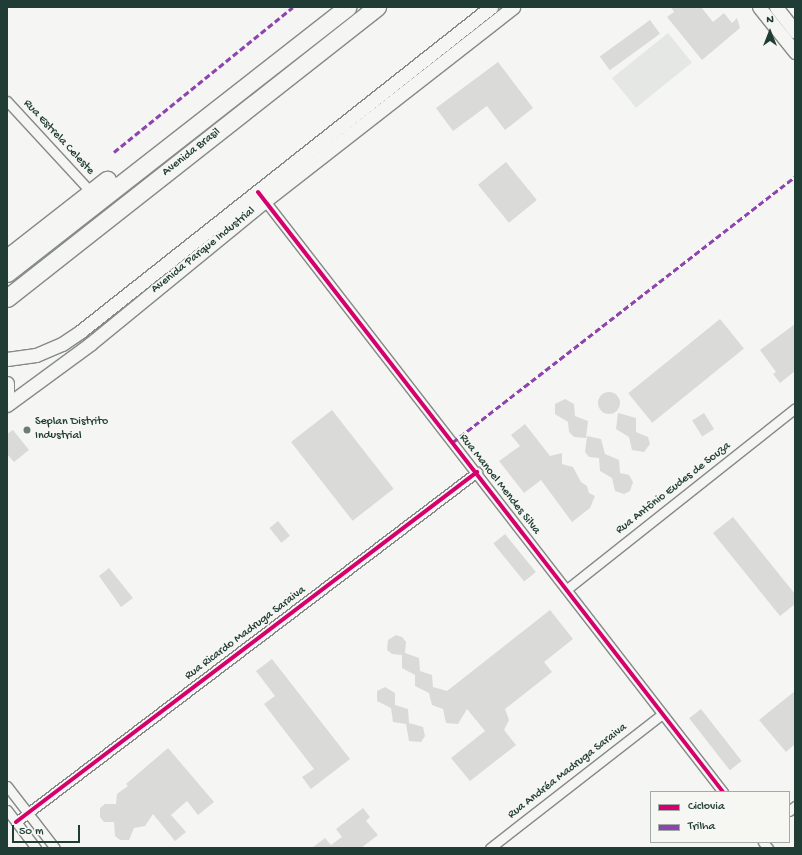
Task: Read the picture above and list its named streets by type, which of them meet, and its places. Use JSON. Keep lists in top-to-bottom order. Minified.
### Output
{"streets":{"highway":["Avenida Brasil"],"main road":["Avenida Parque Industrial"],"street":["Rua Estrela Celeste","Rua Manoel Mendes Silva","Rua Antônio Eudes de Souza","Rua Ricardo Madruga Saraiva","Rua Andréa Madruga Saraiva"]},"crossings":[["Avenida Parque Industrial","Rua Manoel Mendes Silva"],["Rua Manoel Mendes Silva","Rua Antônio Eudes de Souza"],["Rua Manoel Mendes Silva","Rua Ricardo Madruga Saraiva"],["Rua Manoel Mendes Silva","Rua Andréa Madruga Saraiva"]],"places":["Seplan Distrito Industrial"],"legend":["Ciclovia","Trilha"],"scale_bar":"50 m","north":"top"}
